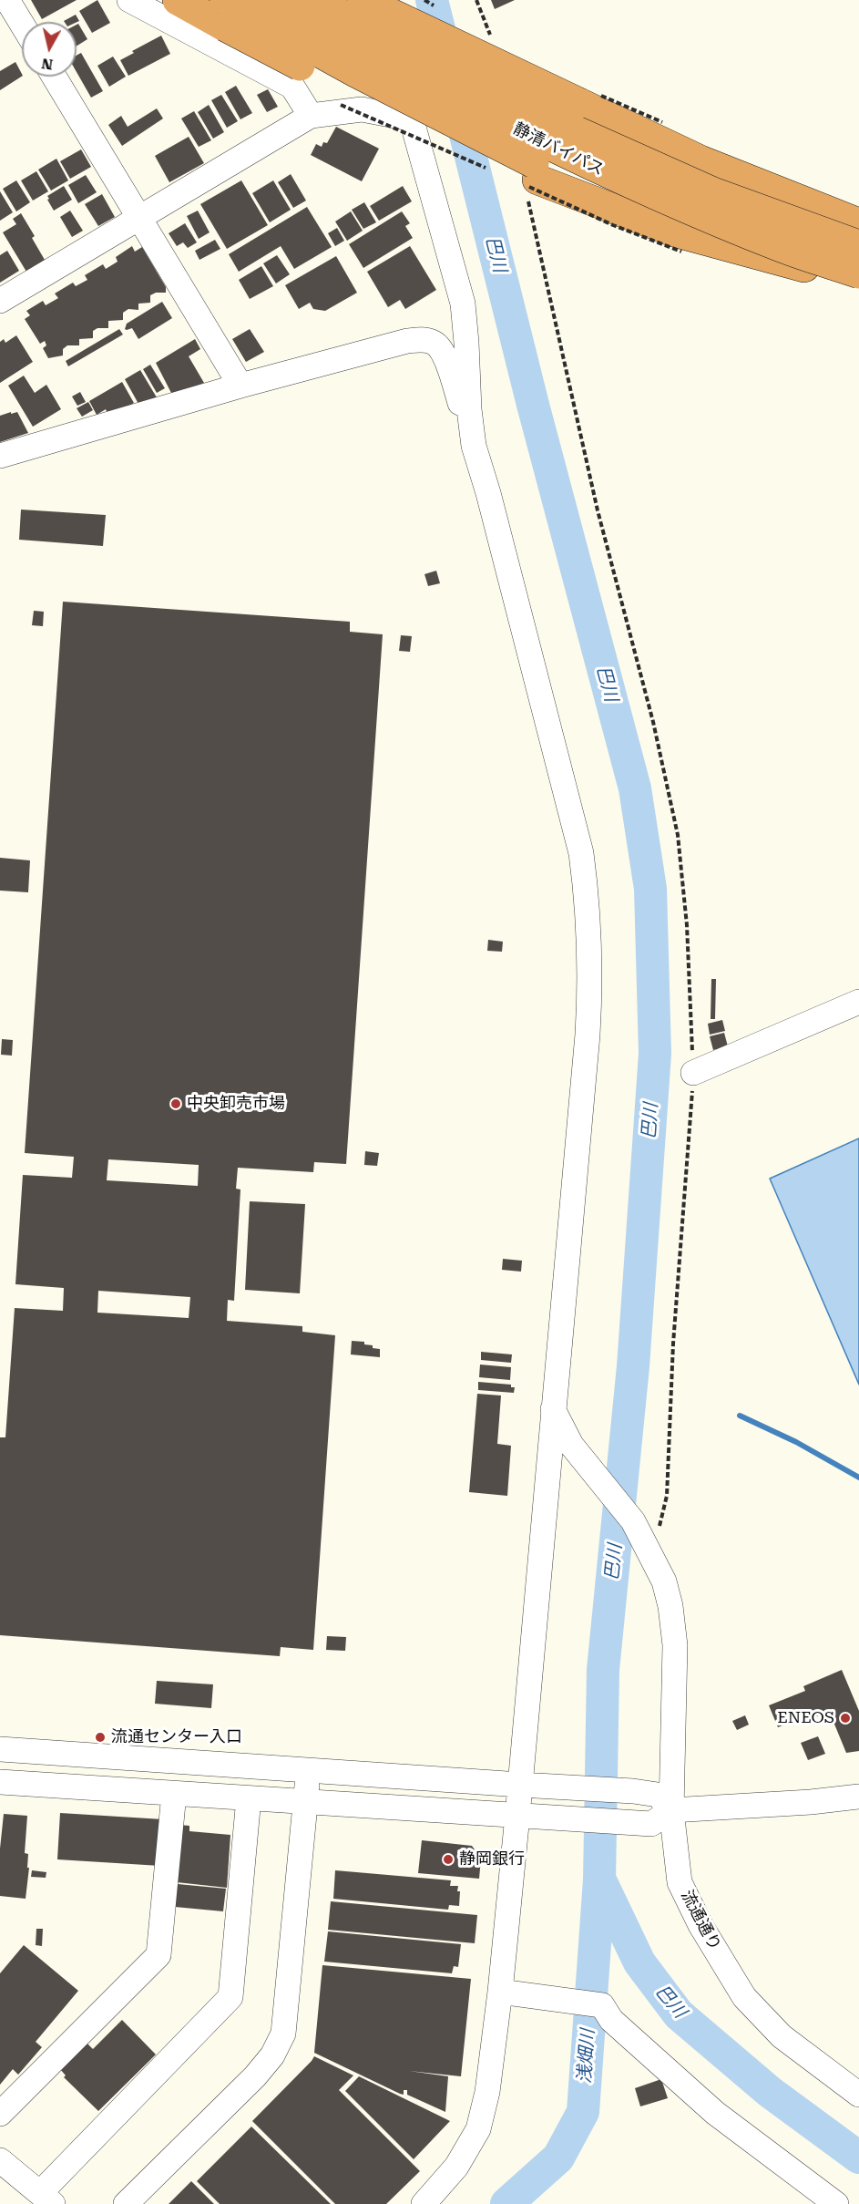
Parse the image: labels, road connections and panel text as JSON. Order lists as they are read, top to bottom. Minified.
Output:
{"streets":{"highway":["静清バイパス"],"street":["流通通り"]},"water":["巴川","浅畑川"],"places":["中央卸売市場","ENEOS","流通センター入口","静岡銀行"],"north":"bottom"}
